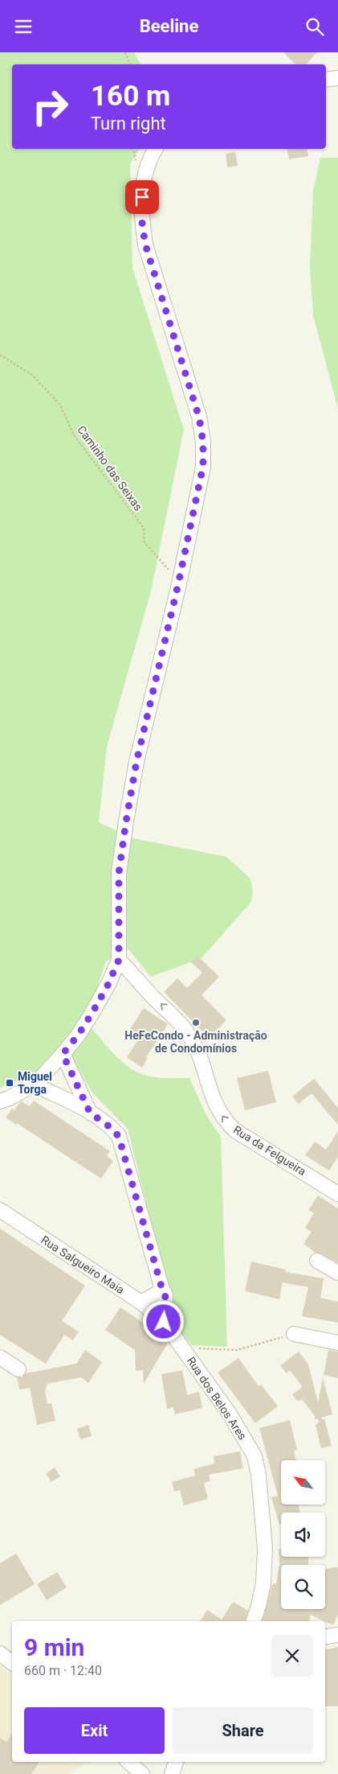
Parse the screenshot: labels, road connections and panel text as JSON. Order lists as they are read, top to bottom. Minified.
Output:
{"streets":{"street":["Rua da Felgueira","Rua Salgueiro Maia","Rua dos Belos Ares"],"path":["Caminho das Seixas"]},"crossings":[["Rua Salgueiro Maia","Rua dos Belos Ares"]],"places":{"other":["HeFeCondo - Administração de Condomínios"],"transit":["Miguel Torga"]},"north":"top left","page":{"header":"Beeline","turn":["160 m","Turn right"],"heading":["9 min","660 m · 12:40"],"buttons":["Exit","Share"]}}
